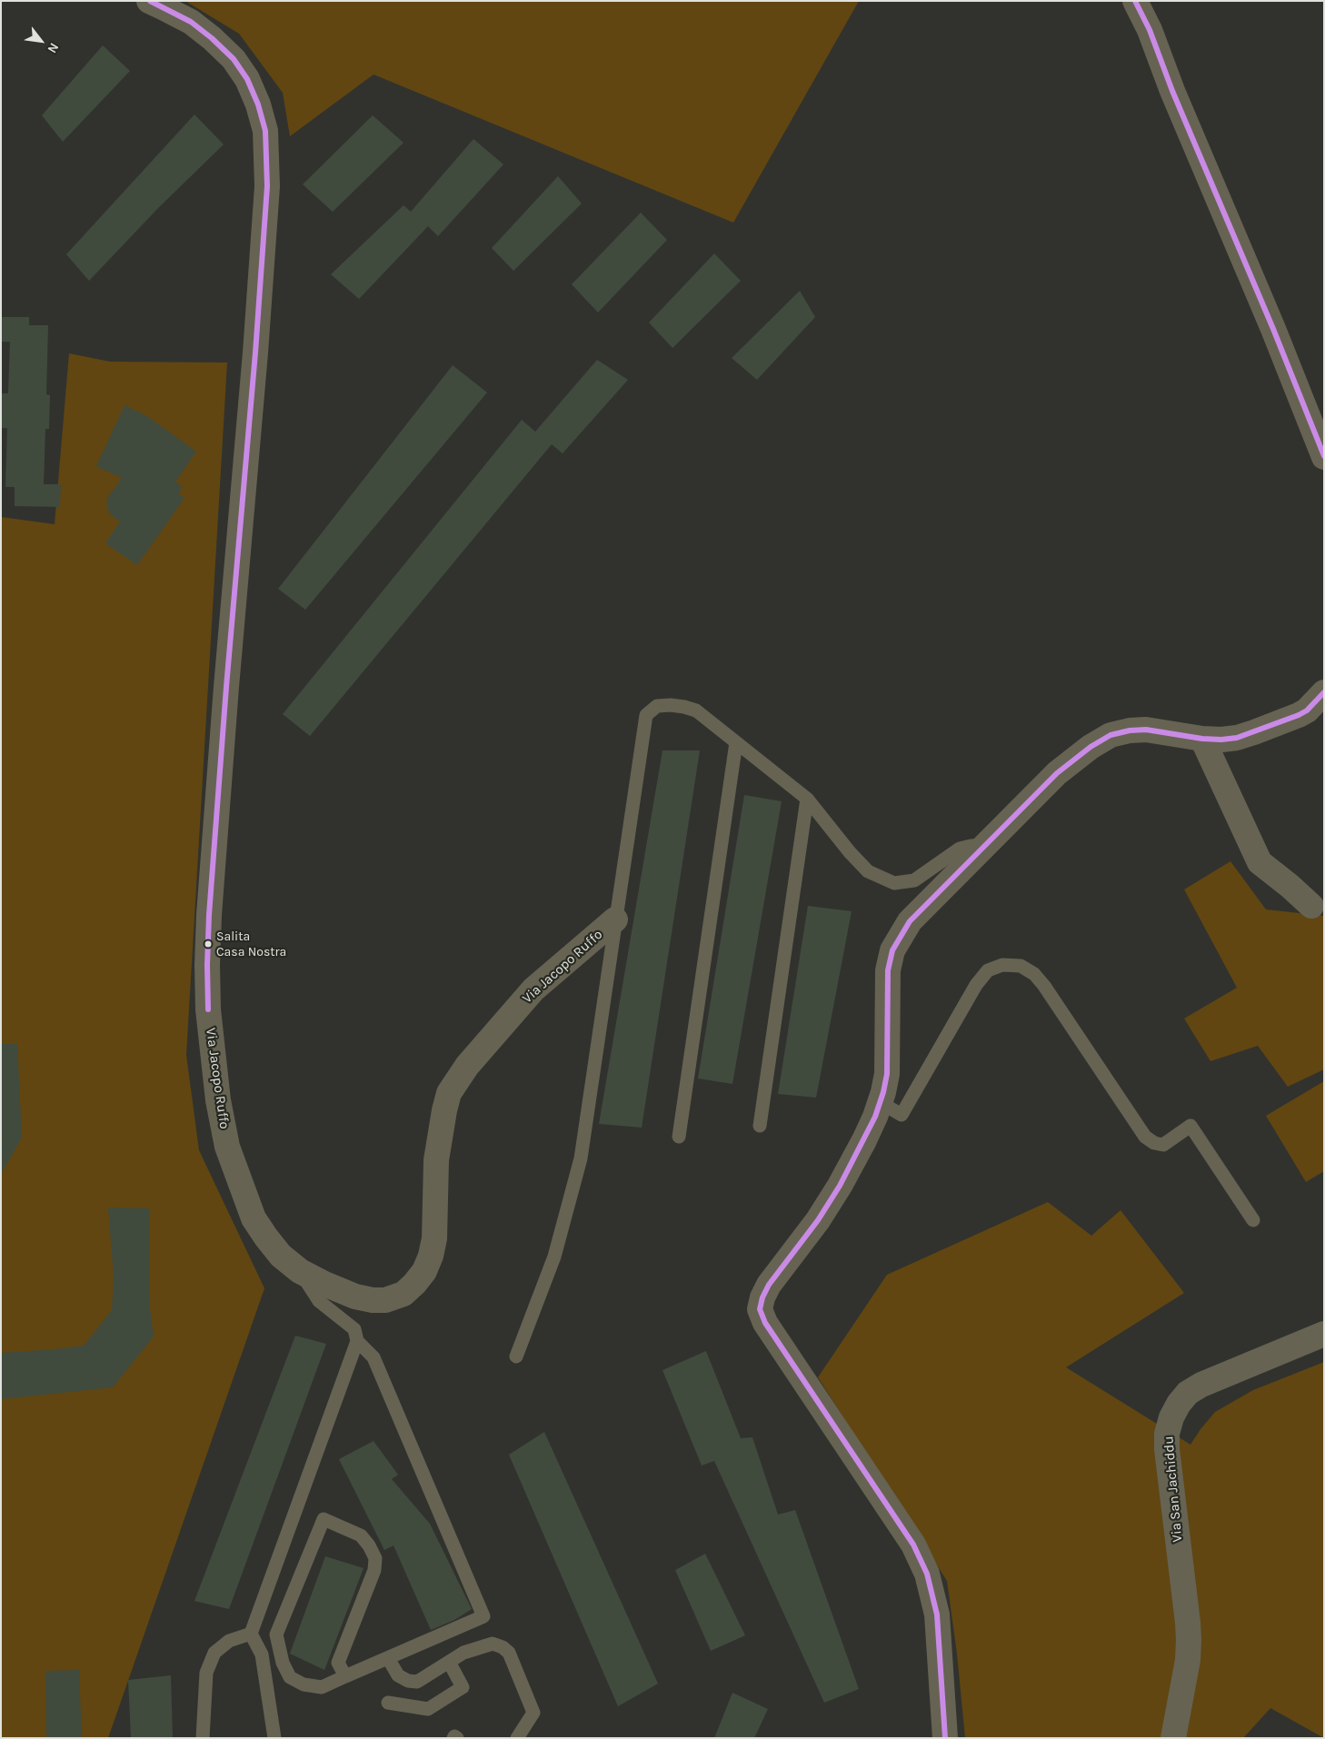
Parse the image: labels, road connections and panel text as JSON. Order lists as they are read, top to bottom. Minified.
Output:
{"streets":{"street":["Via Jacopo Ruffo","Via San Jachiddu"]},"places":["Salita Casa Nostra"],"north":"bottom right"}
